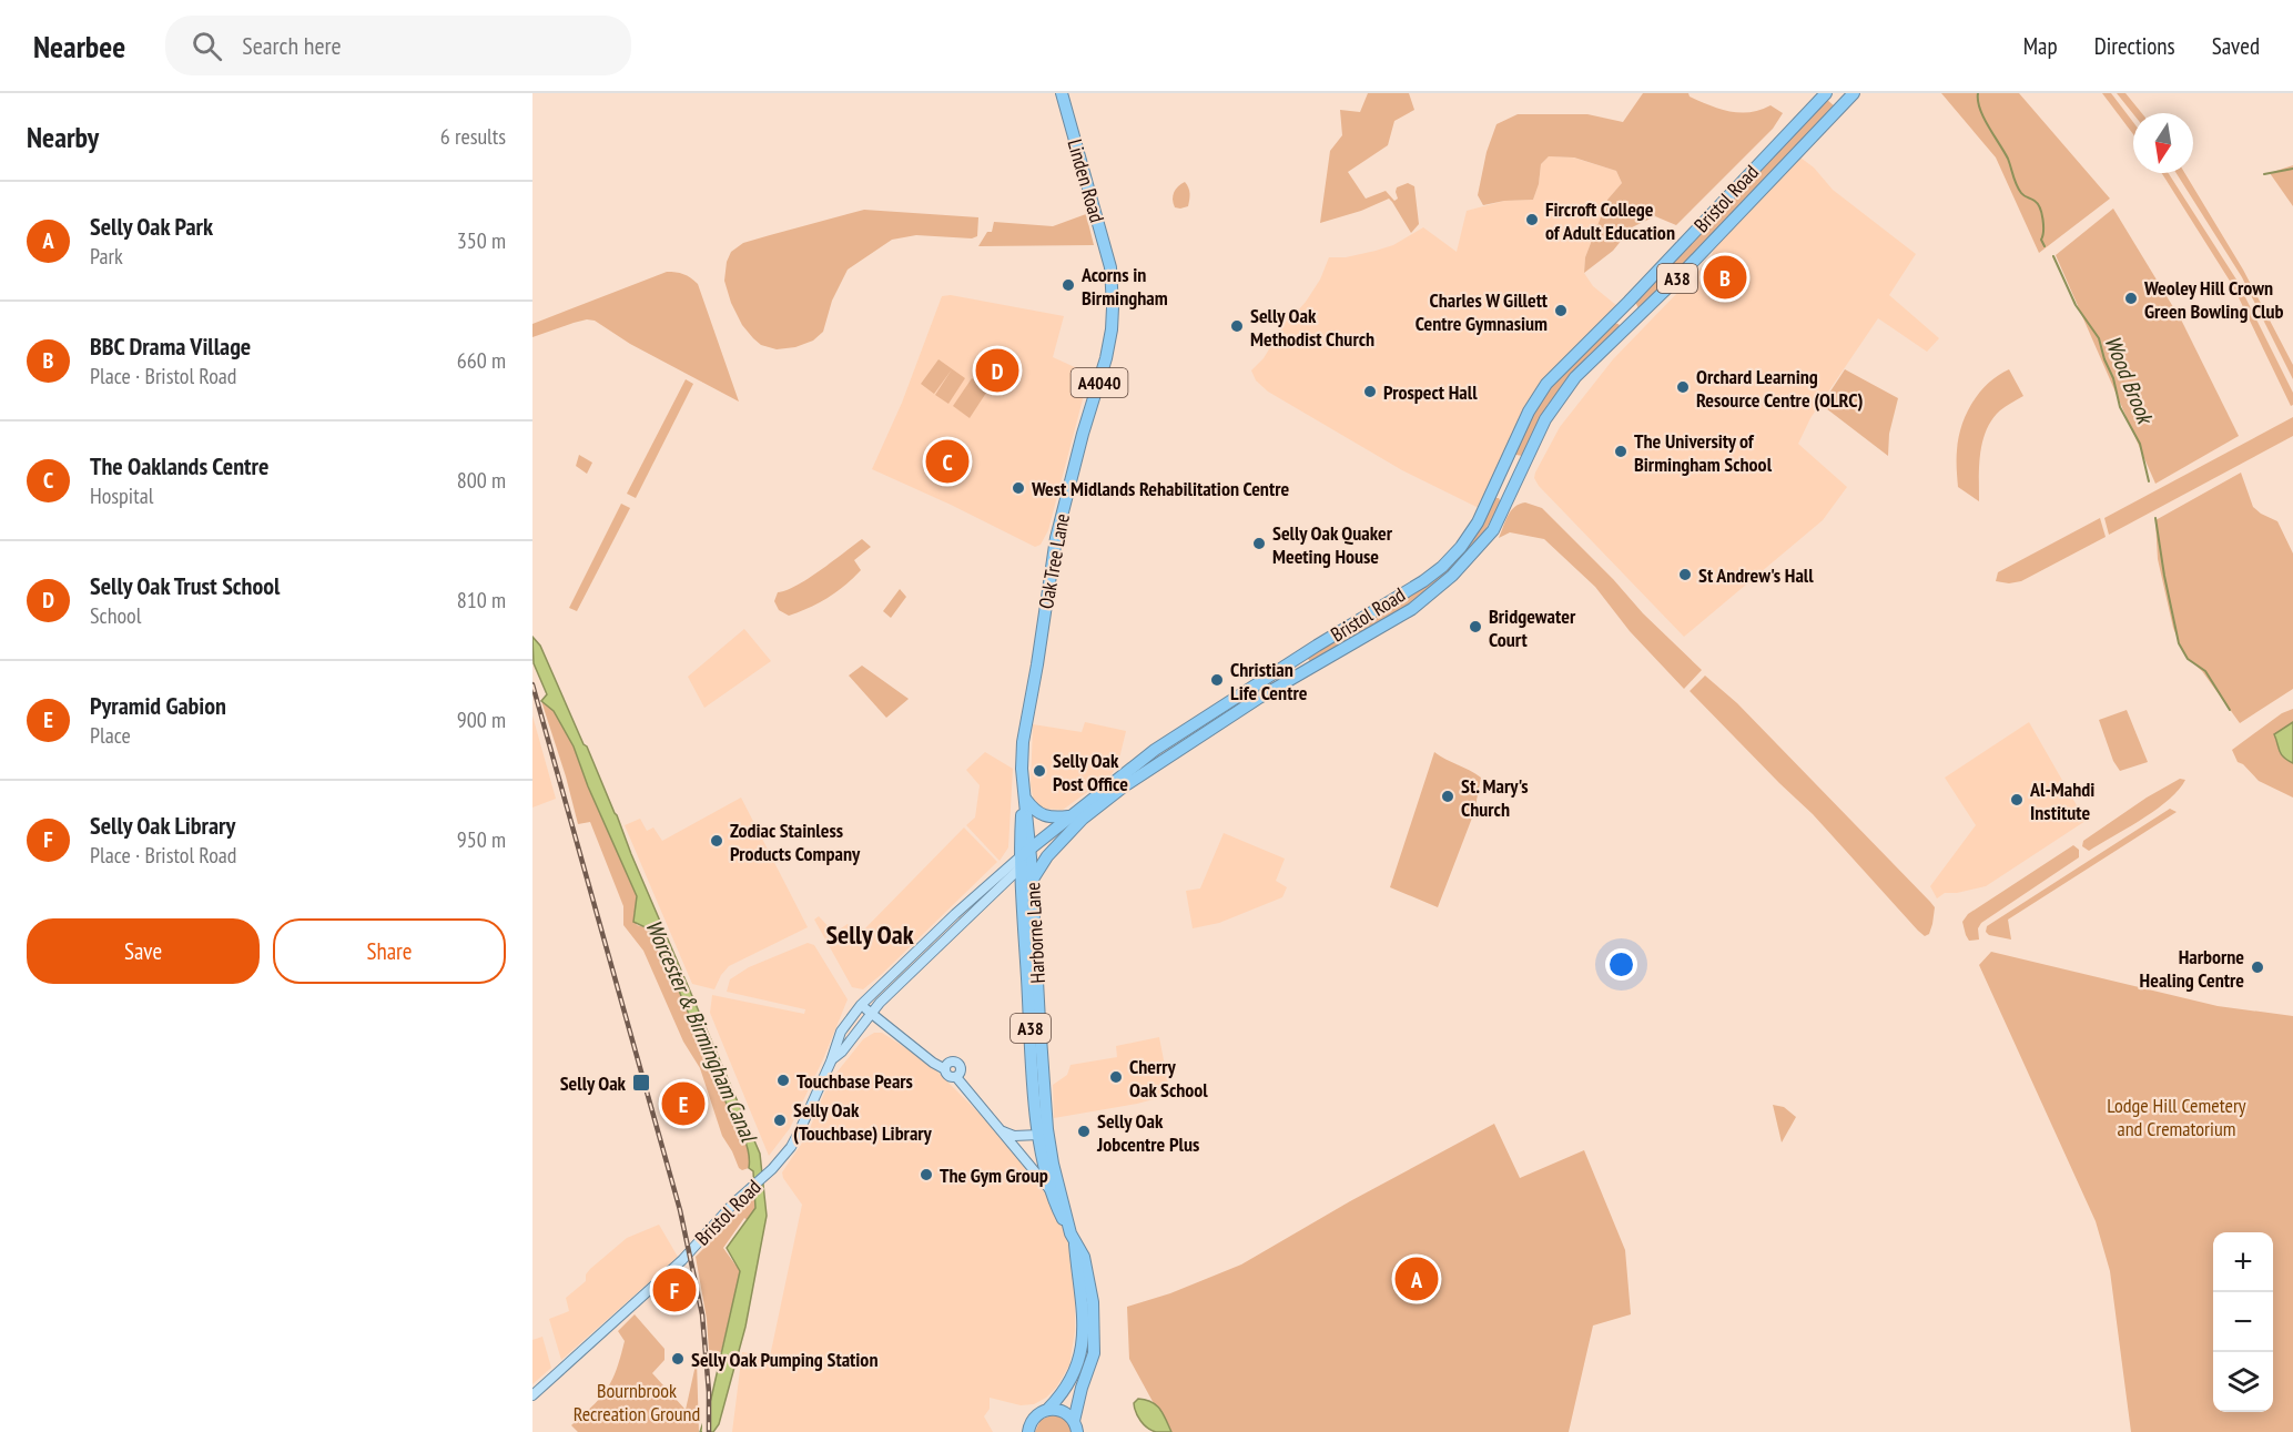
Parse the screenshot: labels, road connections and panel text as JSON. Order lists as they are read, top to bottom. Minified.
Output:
{"streets":{"highway":["Linden Road","Bristol Road","A38","A4040","Oak Tree Lane","Harborne Lane"]},"crossings":[["Linden Road","Oak Tree Lane"],["Bristol Road","A38"],["Bristol Road","Oak Tree Lane"],["Bristol Road","Harborne Lane"],["A38","Oak Tree Lane"],["A38","Harborne Lane"],["Oak Tree Lane","Harborne Lane"]],"districts":["Selly Oak"],"water":["Wood Brook","Worcester & Birmingham Canal"],"parks":["Lodge Hill Cemetery and Crematorium","Bournbrook Recreation Ground"],"places":{"other":["Fircroft College of Adult Education","Acorns in Birmingham","Weoley Hill Crown Green Bowling Club","Charles W Gillett Centre Gymnasium","Selly Oak Methodist Church","Orchard Learning Resource Centre (OLRC)","Prospect Hall","The University of Birmingham School","West Midlands Rehabilitation Centre","Selly Oak Quaker Meeting House","St Andrew's Hall","Bridgewater Court","Christian Life Centre","Selly Oak Post Office","St. Mary's Church","Al-Mahdi Institute","Zodiac Stainless Products Company","Harborne Healing Centre","Cherry Oak School","Touchbase Pears","Selly Oak (Touchbase) Library","Selly Oak Jobcentre Plus","The Gym Group","Selly Oak Pumping Station"],"transit":["Selly Oak"]},"north":"bottom","page":{"header":"Nearbee","search":"Search here","nav":["Map","Directions","Saved"],"heading":["Nearby","6 results"],"list":[{"mark":"A","name":"Selly Oak Park","note":"Park","value":"350 m"},{"mark":"B","name":"BBC Drama Village","note":"Place · Bristol Road","value":"660 m"},{"mark":"C","name":"The Oaklands Centre","note":"Hospital","value":"800 m"},{"mark":"D","name":"Selly Oak Trust School","note":"School","value":"810 m"},{"mark":"E","name":"Pyramid Gabion","note":"Place","value":"900 m"},{"mark":"F","name":"Selly Oak Library","note":"Place · Bristol Road","value":"950 m"}],"pins":["B","D","C","E","A","F"],"buttons":["Save","Share"],"map_buttons":["+","−"]}}
